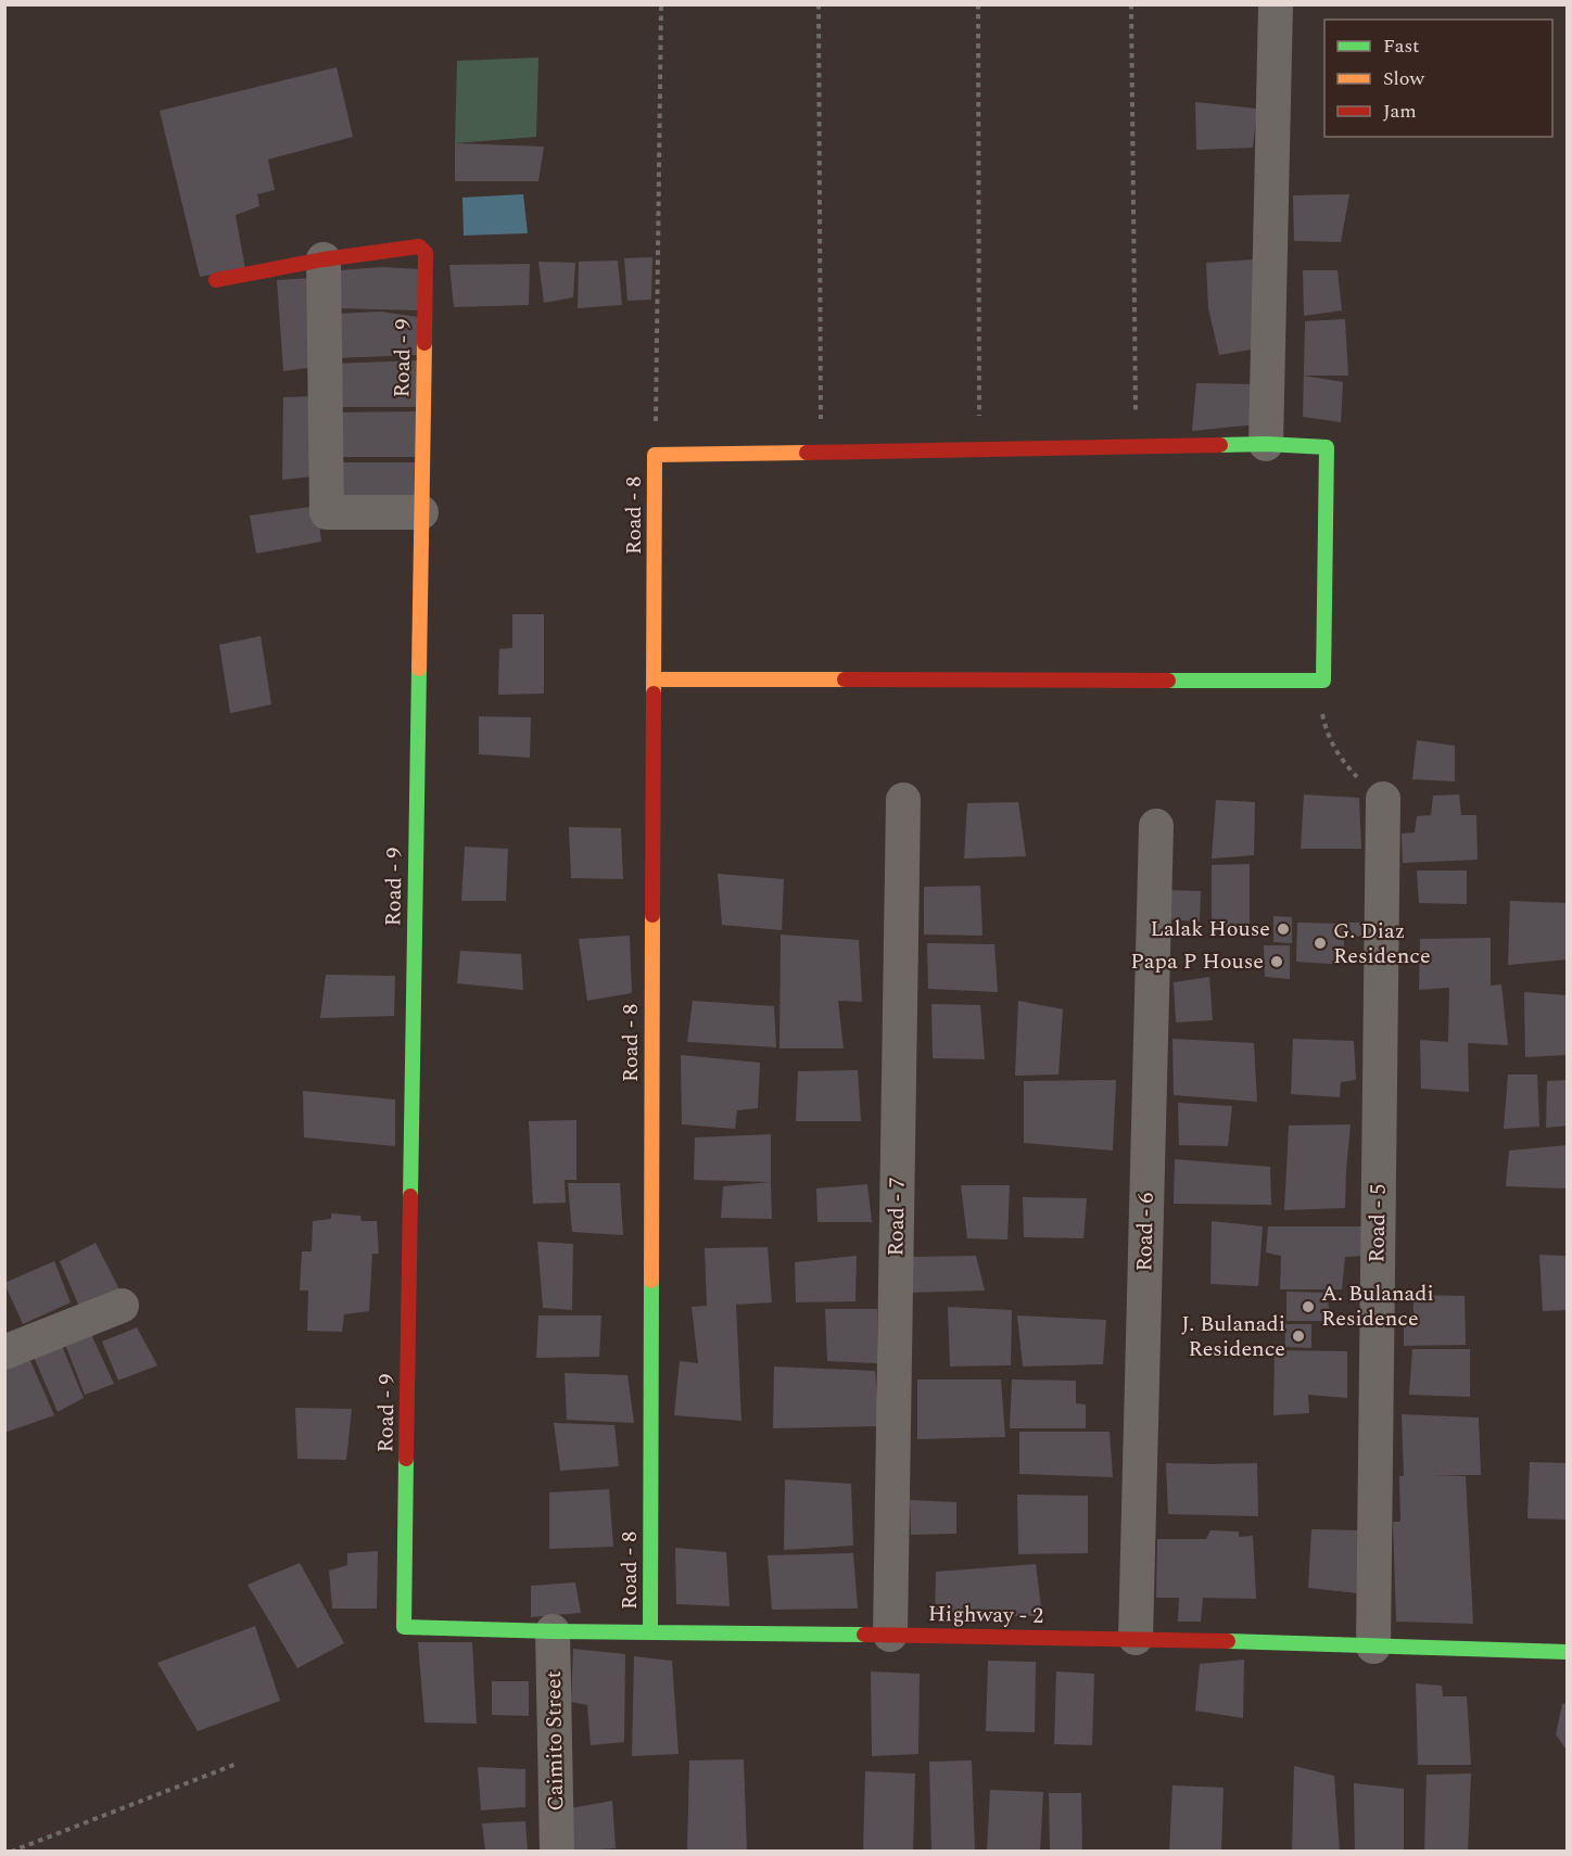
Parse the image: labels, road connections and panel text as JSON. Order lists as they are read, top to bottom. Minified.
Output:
{"streets":{"street":["Road - 9","Road - 8","Road - 7","Road - 5","Road - 6","Highway - 2","Caimito Street"]},"crossings":[["Road - 9","Highway - 2"],["Road - 8","Highway - 2"],["Road - 7","Highway - 2"],["Road - 5","Highway - 2"],["Road - 6","Highway - 2"],["Highway - 2","Caimito Street"]],"places":["Lalak House","G. Diaz Residence","Papa P House","A. Bulanadi Residence","J. Bulanadi Residence"],"legend":["Fast","Slow","Jam"]}
